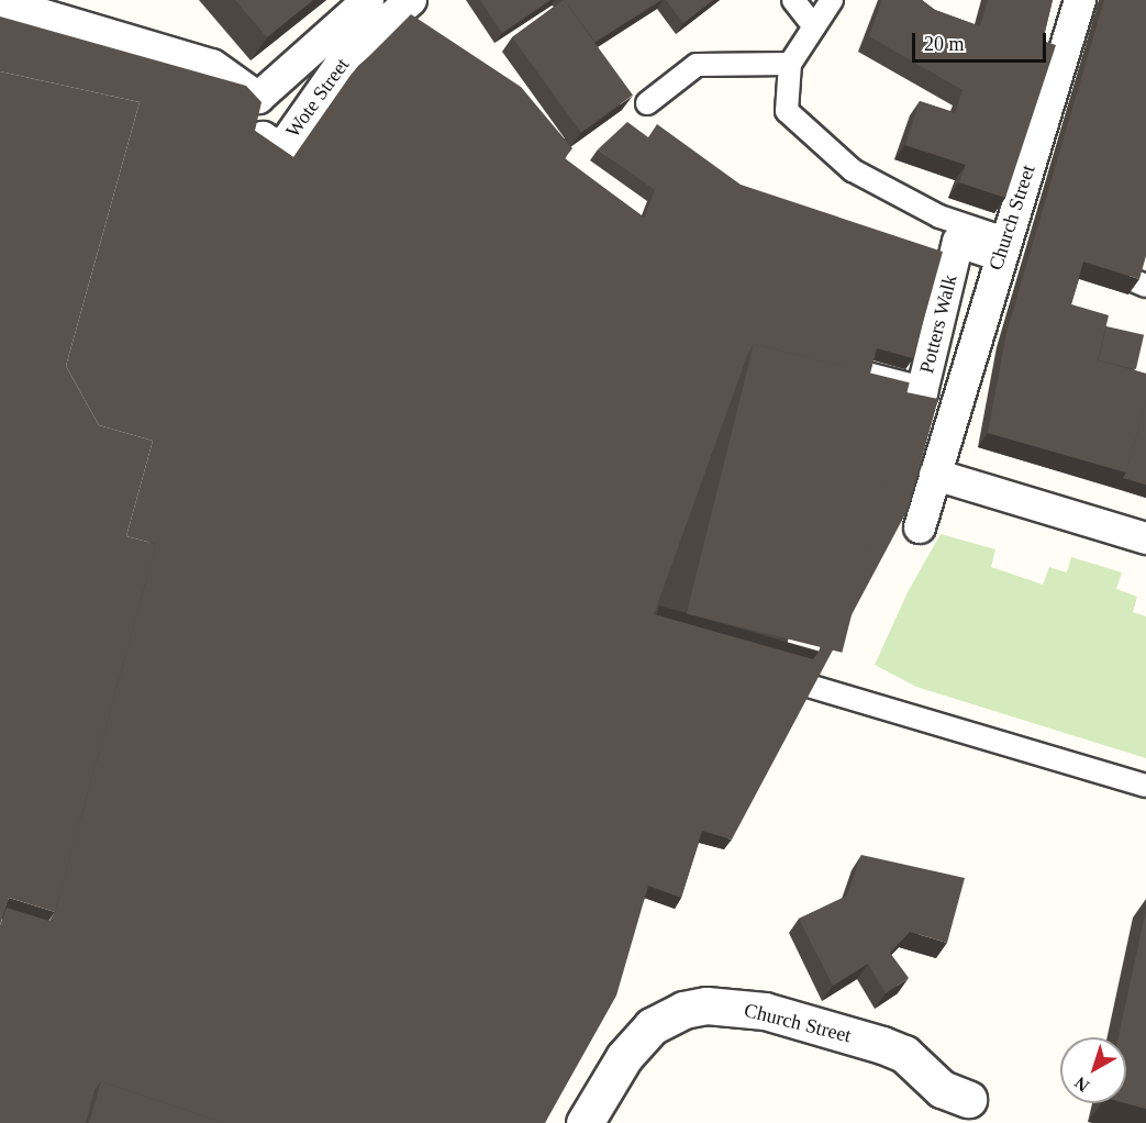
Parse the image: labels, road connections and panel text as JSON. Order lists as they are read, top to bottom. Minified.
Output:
{"streets":{"street":["Wote Street","Church Street","Potters Walk"]},"crossings":[["Church Street","Potters Walk"]],"scale_bar":"20 m","north":"bottom left"}
